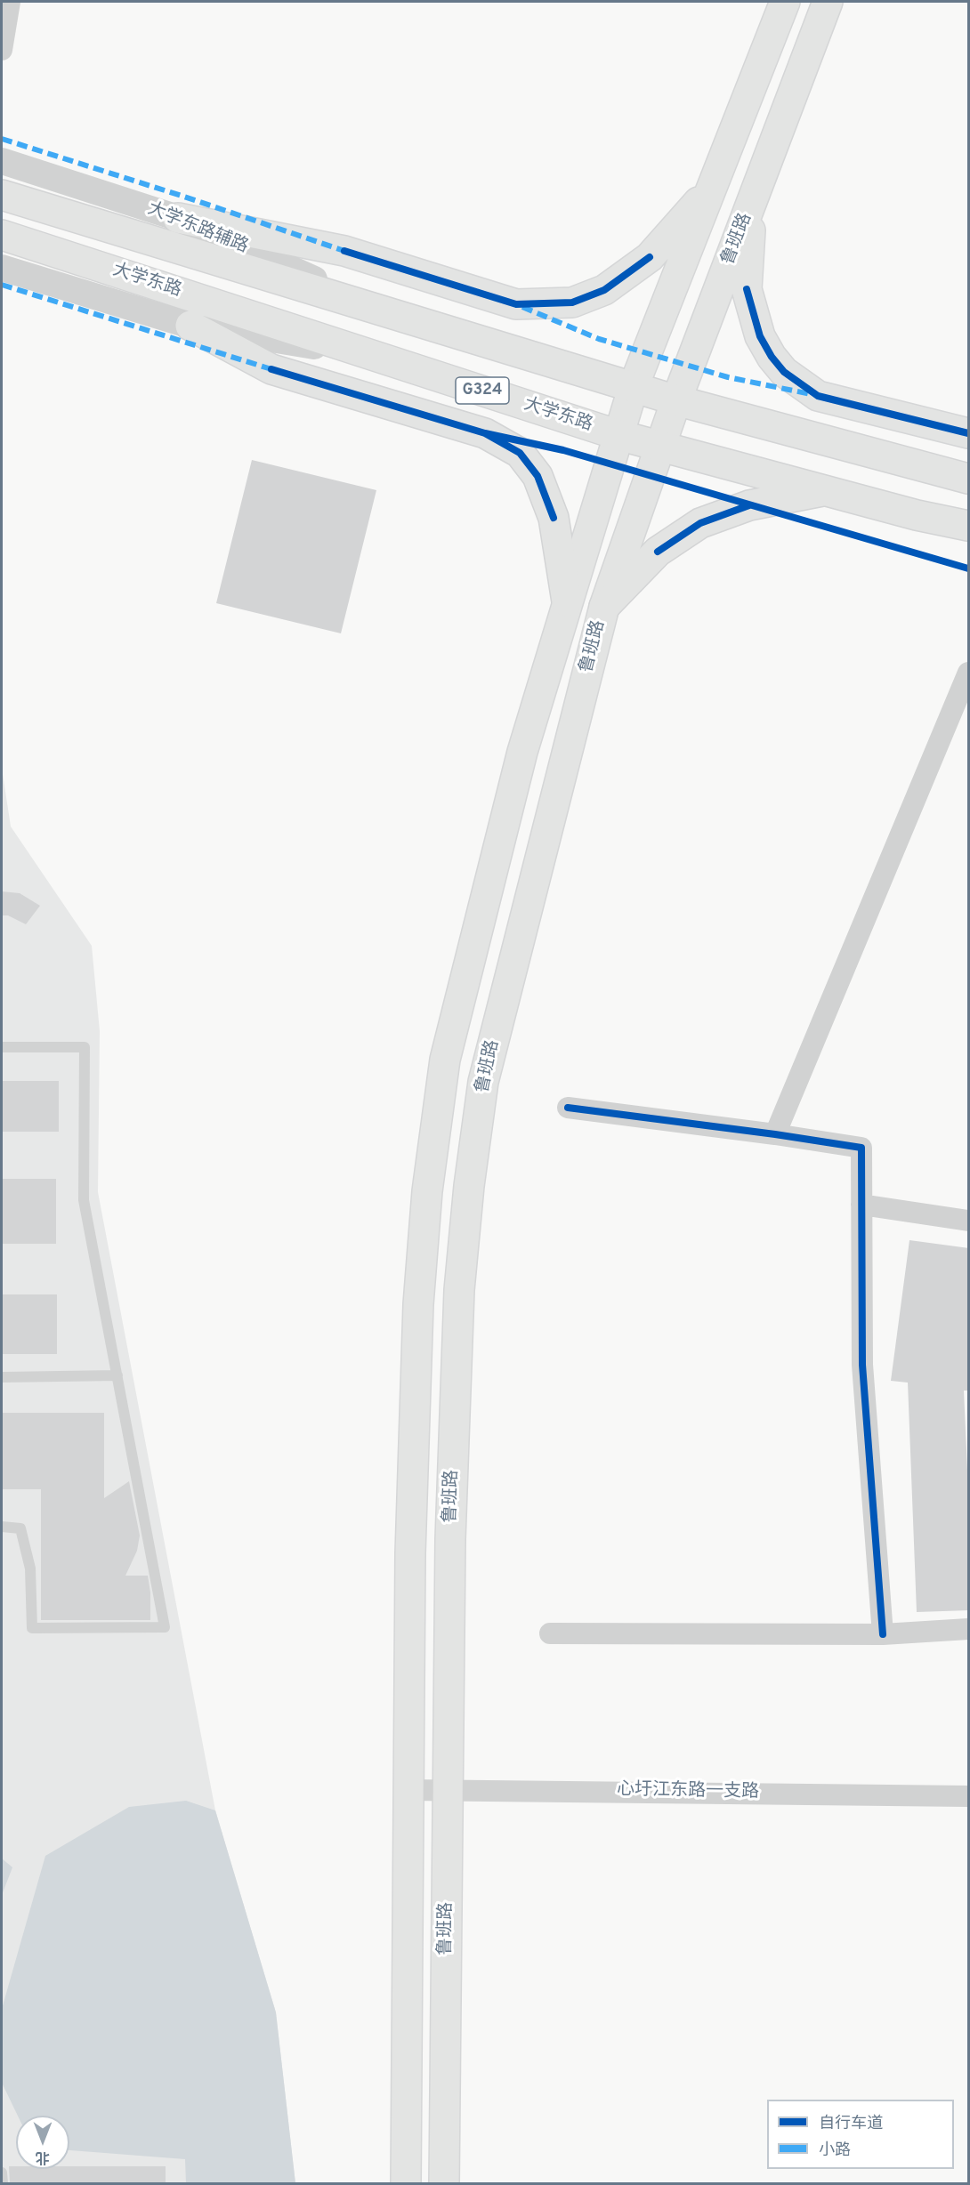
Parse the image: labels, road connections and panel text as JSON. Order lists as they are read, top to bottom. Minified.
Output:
{"streets":{"main road":["鲁班路","大学东路","G324"],"street":["大学东路辅路","心圩江东路一支路"]},"crossings":[["鲁班路","大学东路"],["鲁班路","心圩江东路一支路"]],"legend":["自行车道","小路"],"north":"bottom"}
